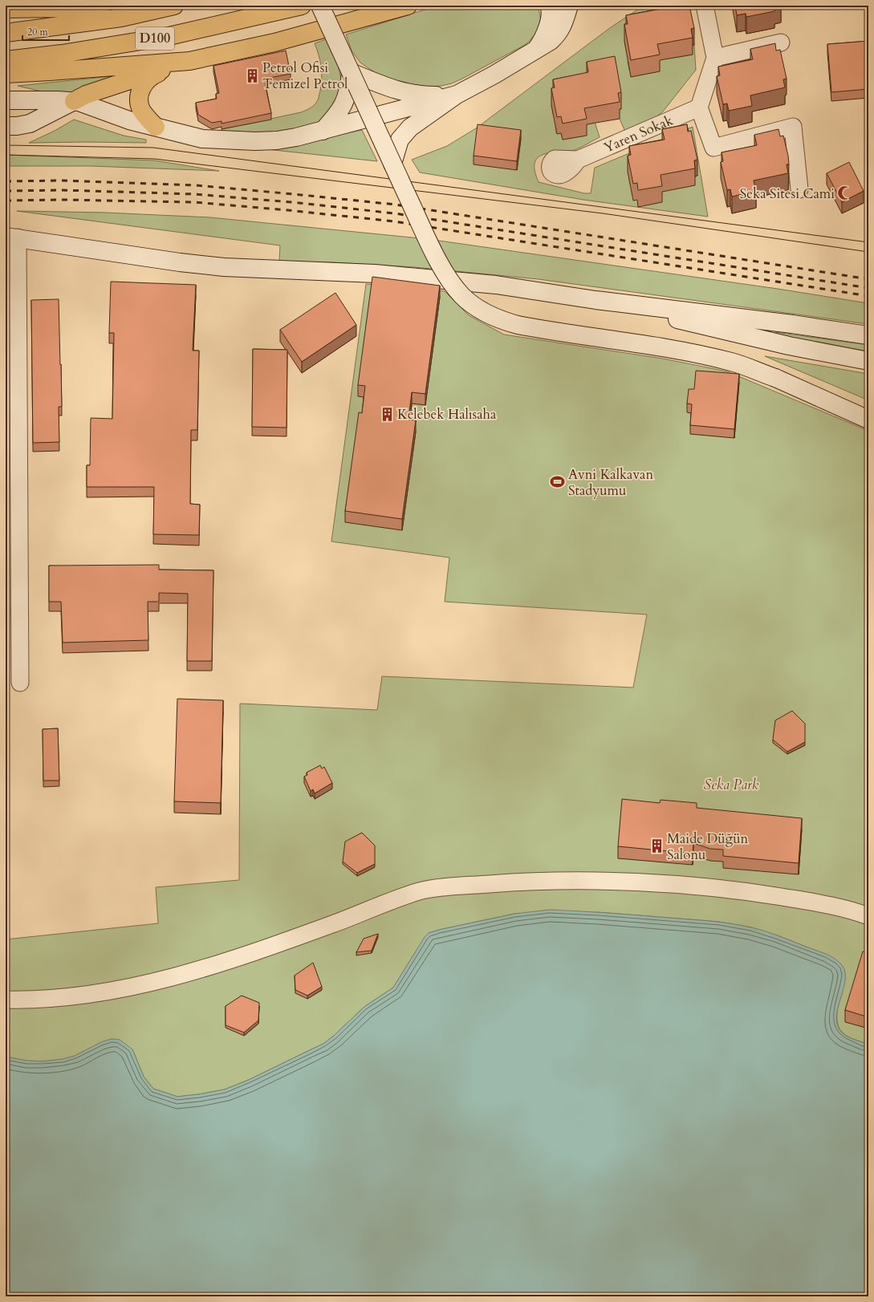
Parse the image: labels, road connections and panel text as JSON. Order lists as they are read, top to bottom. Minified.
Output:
{"streets":{"highway":["D100"],"street":["Yaren Sokak"]},"parks":["Seka Park"],"places":{"building":["Petrol Ofisi Temizel Petrol","Kelebek Halısaha","Maide Düğün Salonu"],"mosque":["Seka Sitesi Cami"],"sports":["Avni Kalkavan Stadyumu"]},"scale_bar":"20 m"}
